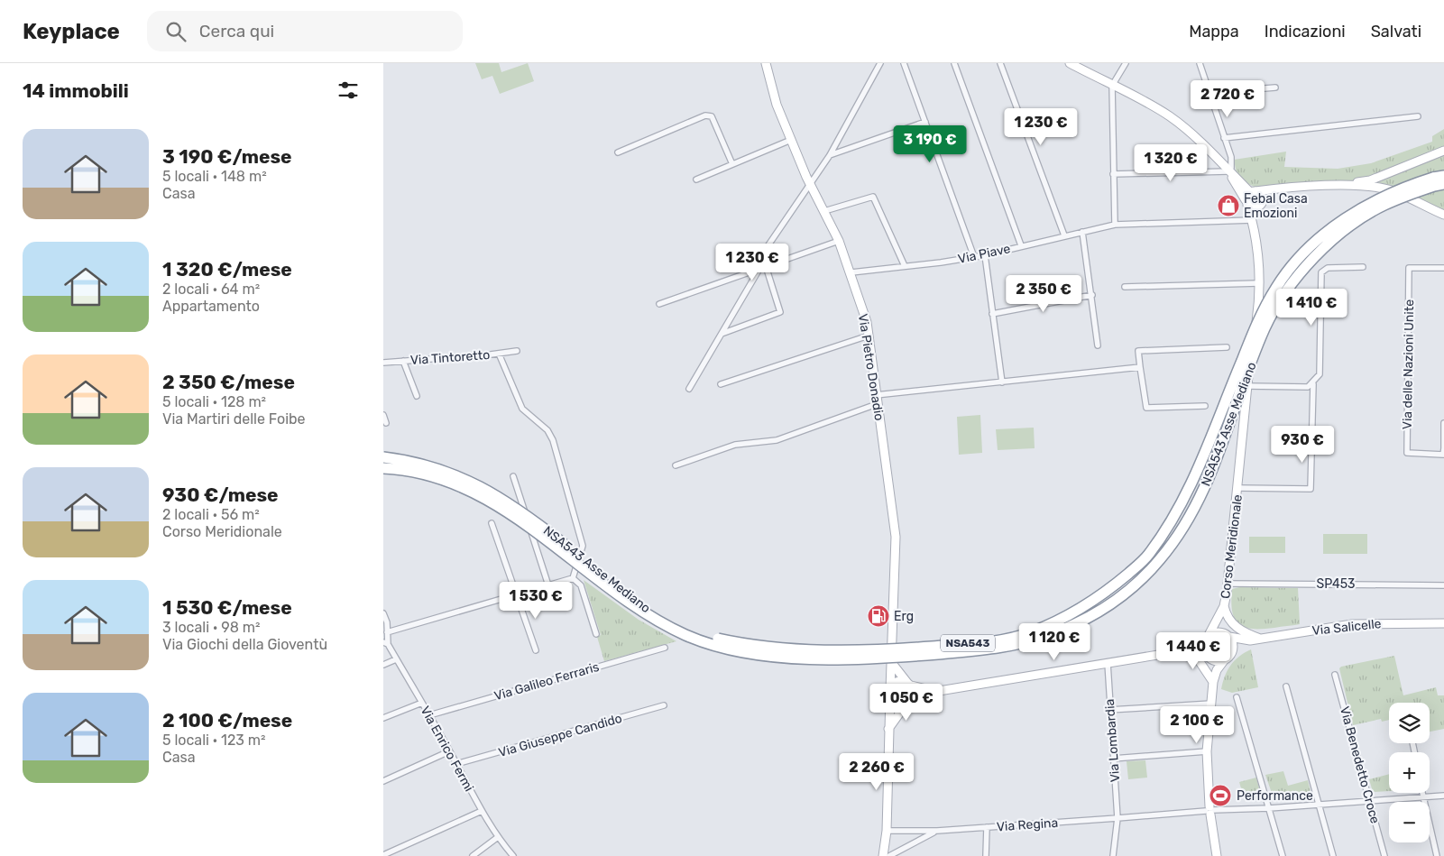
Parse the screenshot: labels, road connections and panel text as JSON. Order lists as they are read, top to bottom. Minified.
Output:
{"streets":{"highway":["NSA543 Asse Mediano","NSA543"],"street":["Via Piave","Via Tintoretto","Via delle Nazioni Unite","Via Pietro Donadio","Corso Meridionale","SP453","Via Salicelle","Via Galileo Ferraris","Via Giuseppe Candido","Via Lombardia","Via Enrico Fermi","Via Benedetto Croce","Via Regina"]},"crossings":[["Via Piave","Via Pietro Donadio"],["Via Piave","Corso Meridionale"],["Via Pietro Donadio","Via Regina"],["Corso Meridionale","SP453"],["Via Galileo Ferraris","Via Enrico Fermi"],["Via Giuseppe Candido","Via Enrico Fermi"],["Via Lombardia","Via Regina"]],"places":{"shop":["Febal Casa Emozioni"],"fuel station":["Erg"],"sports":["Performance"]},"page":{"header":"Keyplace","search":"Cerca qui","nav":["Mappa","Indicazioni","Salvati"],"heading":"14 immobili","price":["2 720 €","1 230 €","3 190 €","1 320 €","1 230 €","2 350 €","1 410 €","930 €","1 530 €","1 120 €","1 440 €","1 050 €","2 100 €","2 260 €"],"list":[{"name":"3 190 €/mese","note":"5 locali · 148 m² · Casa"},{"name":"1 320 €/mese","note":"2 locali · 64 m² · Appartamento"},{"name":"2 350 €/mese","note":"5 locali · 128 m² · Via Martiri delle Foibe"},{"name":"930 €/mese","note":"2 locali · 56 m² · Corso Meridionale"},{"name":"1 530 €/mese","note":"3 locali · 98 m² · Via Giochi della Gioventù"},{"name":"2 100 €/mese","note":"5 locali · 123 m² · Casa"}],"map_buttons":["+","−"]}}
